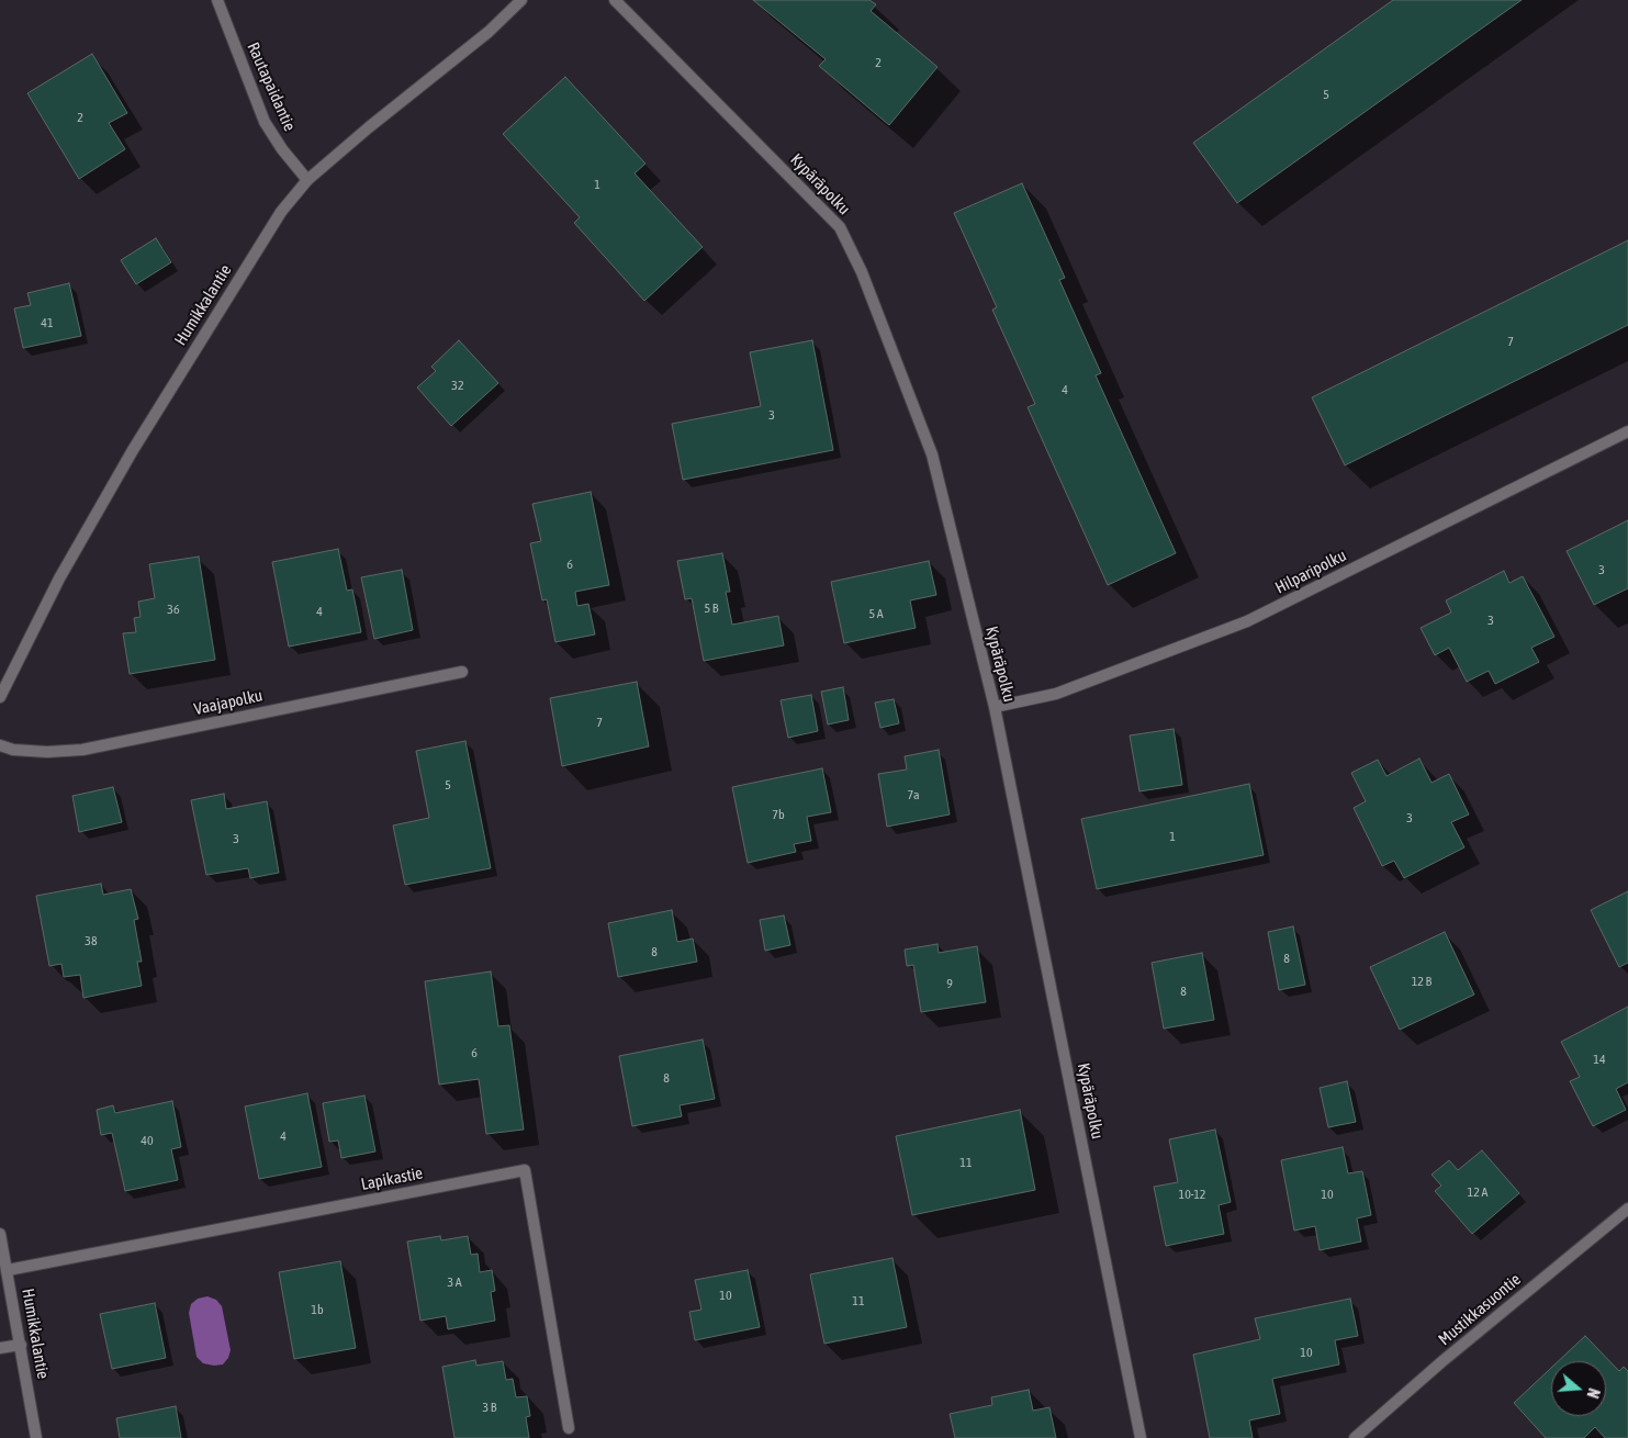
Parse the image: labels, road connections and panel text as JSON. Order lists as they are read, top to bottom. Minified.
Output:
{"streets":{"street":["Rautapaidantie","Kypäräpolku","Humikkalantie","Hilparipolku","Vaajapolku","Lapikastie","Mustikkasuontie"]},"crossings":[["Rautapaidantie","Humikkalantie"],["Kypäräpolku","Hilparipolku"],["Humikkalantie","Lapikastie"]],"house_numbers":["2","5","2","1","41","7","32","4","3","6","3","5 B","36","4","5 A","3","7","5","7a","7b","3","1","3","38","8","8","12 B","9","8","6","14","8","4","40","11","12 A","10-12","10","3 A","10","11","1b","10","3 B"],"north":"right"}
